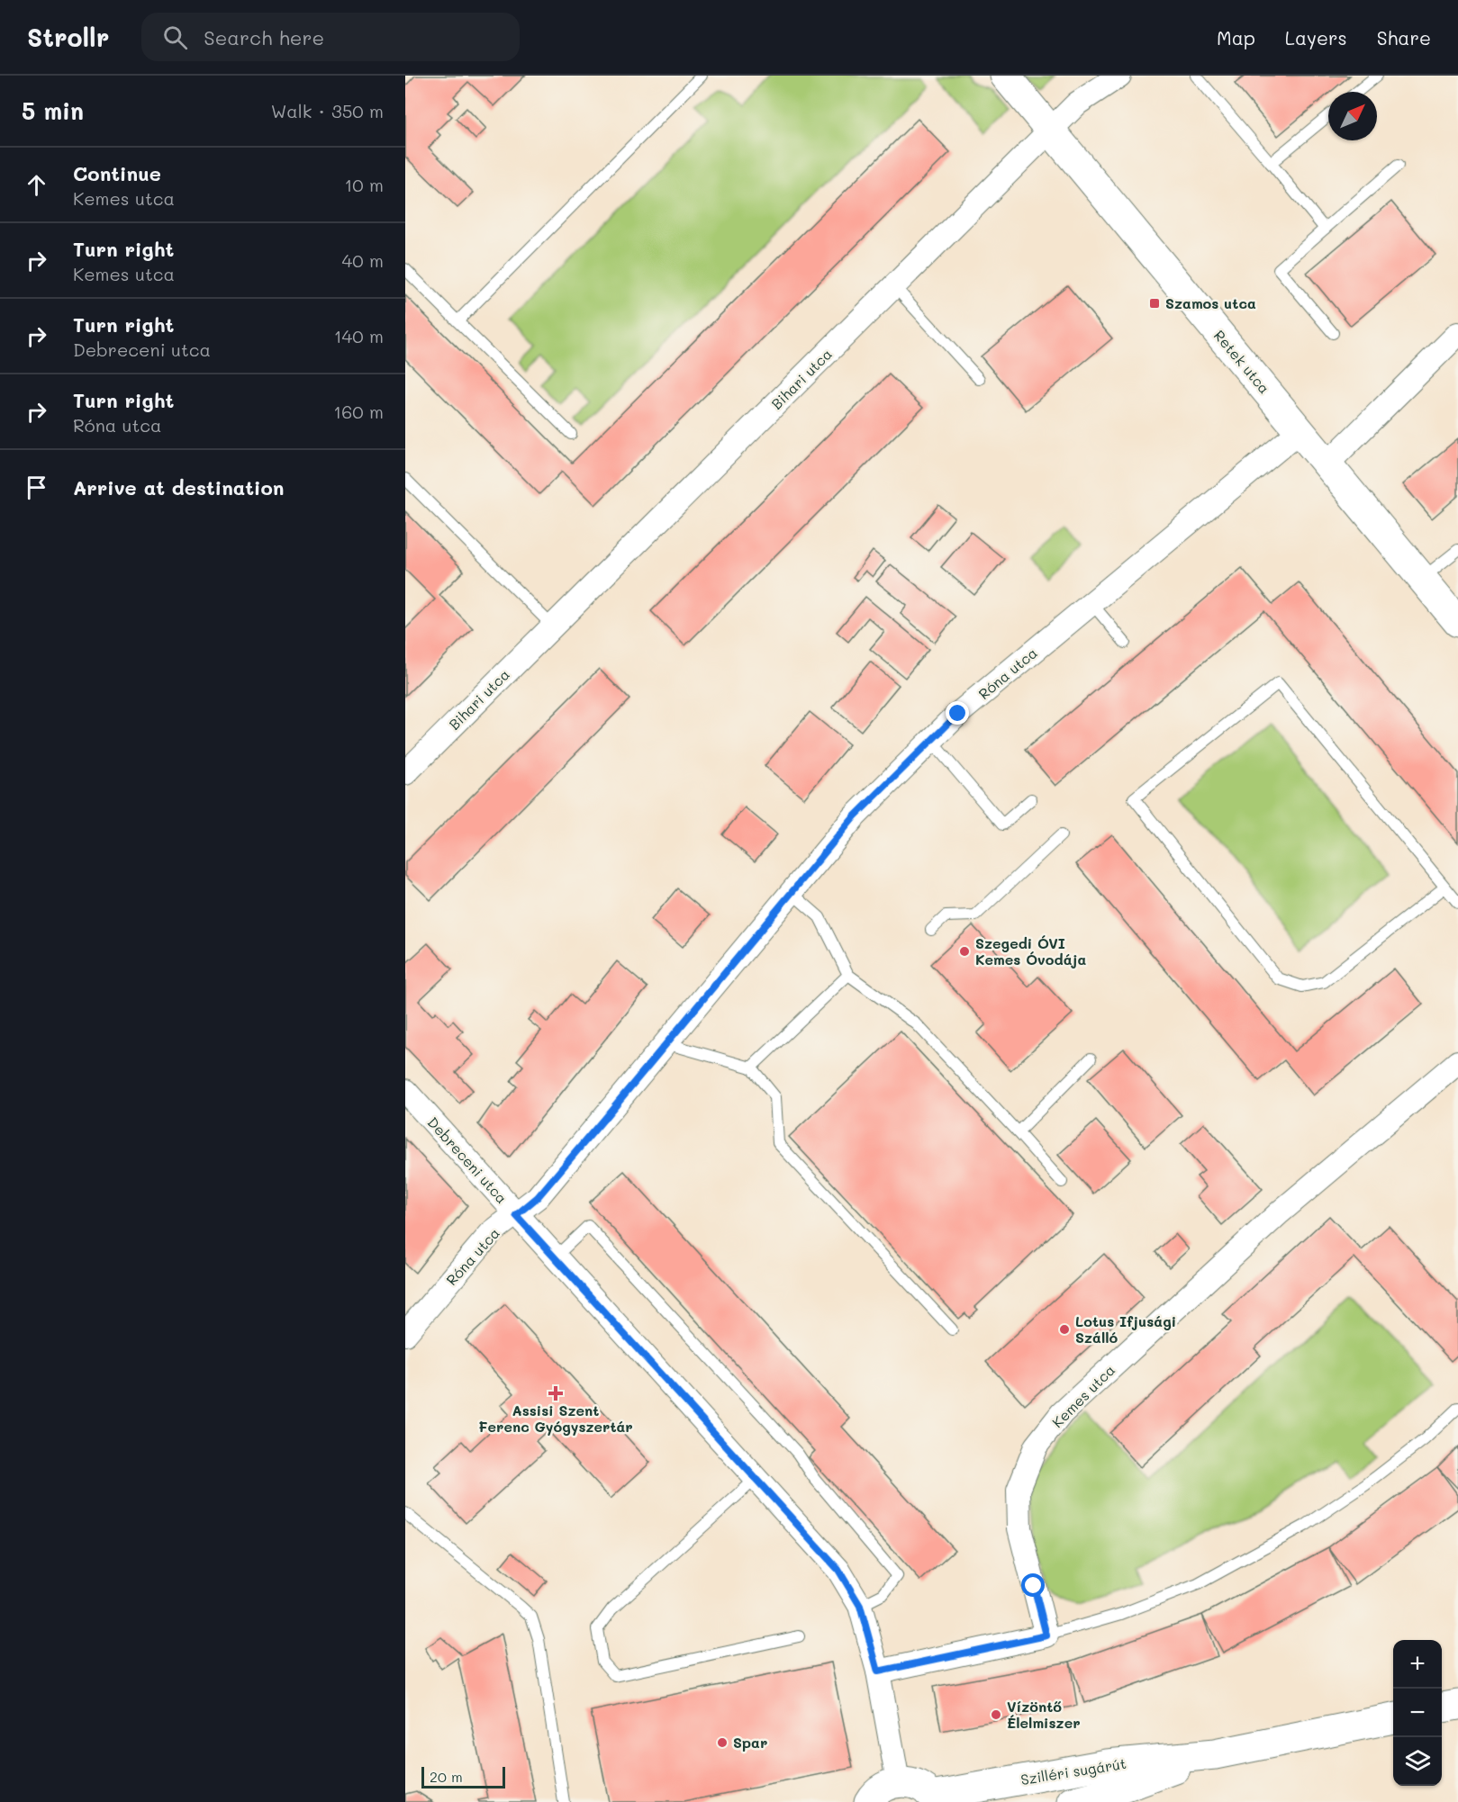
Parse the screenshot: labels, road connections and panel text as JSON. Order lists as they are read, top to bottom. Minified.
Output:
{"streets":{"street":["Retek utca","Bihari utca","Róna utca","Debreceni utca","Kemes utca","Szilléri sugárút"]},"crossings":[["Retek utca","Bihari utca"],["Retek utca","Róna utca"],["Róna utca","Debreceni utca"],["Debreceni utca","Szilléri sugárút"]],"places":{"transit":["Szamos utca"],"other":["Szegedi ÓVI Kemes Óvodája","Lotus Ifjusági Szálló","Vízöntő Élelmiszer","Spar"],"health":["Assisi Szent Ferenc Gyógyszertár"]},"scale_bar":"20 m","north":"top right","page":{"header":"Strollr","search":"Search here","nav":["Map","Layers","Share"],"heading":["5 min","Walk · 350 m"],"list":[["Continue","Kemes utca","10 m"],["Turn right","Kemes utca","40 m"],["Turn right","Debreceni utca","140 m"],["Turn right","Róna utca","160 m"],"Arrive at destination"],"map_buttons":["+","−"],"scale":"20 m"}}
